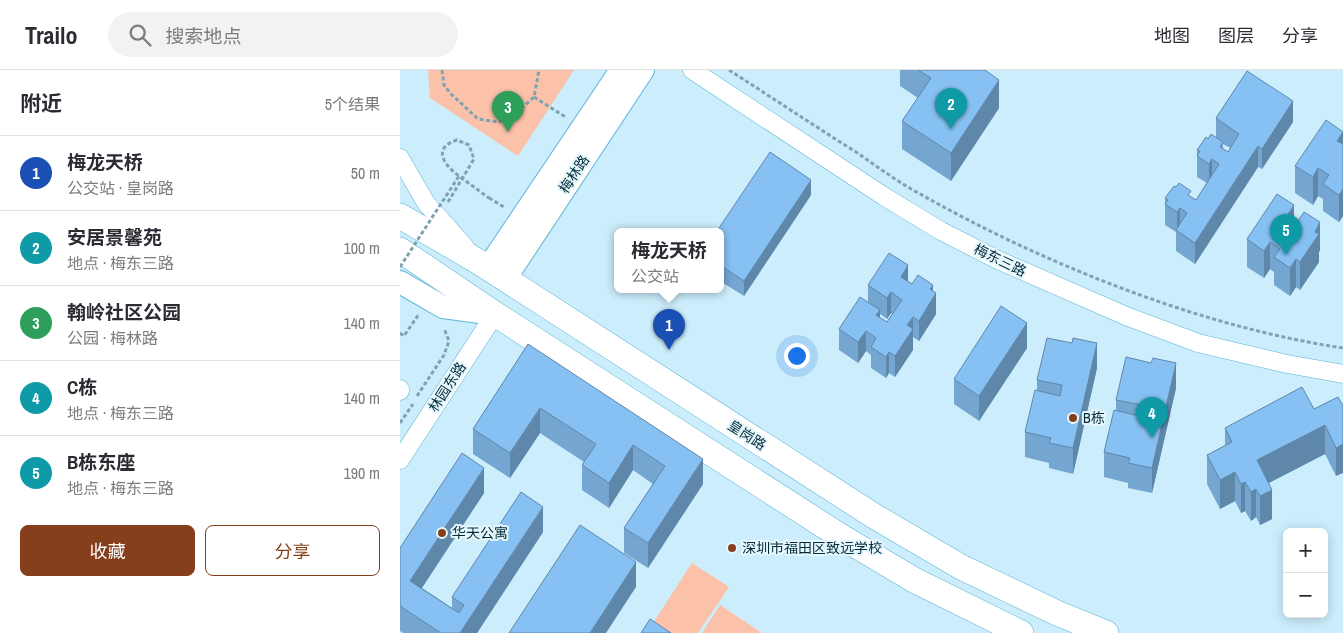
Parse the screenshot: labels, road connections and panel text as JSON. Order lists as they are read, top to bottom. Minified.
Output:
{"streets":{"highway":["皇岗路"],"main road":["梅林路"],"street":["梅东三路","林园东路"]},"crossings":[["梅林路","皇岗路"]],"places":["B栋","华天公寓","深圳市福田区致远学校"],"page":{"header":"Trailo","search":"搜索地点","nav":["地图","图层","分享"],"heading":["附近","5个结果"],"pins":["2","3","5","1","4"],"list":[{"mark":"1","name":"梅龙天桥","note":"公交站 · 皇岗路","value":"50 m"},{"mark":"2","name":"安居景馨苑","note":"地点 · 梅东三路","value":"100 m"},{"mark":"3","name":"翰岭社区公园","note":"公园 · 梅林路","value":"140 m"},{"mark":"4","name":"C栋","note":"地点 · 梅东三路","value":"140 m"},{"mark":"5","name":"B栋东座","note":"地点 · 梅东三路","value":"190 m"}],"popup":["梅龙天桥","公交站"],"buttons":["收藏","分享"],"map_buttons":["+","−"]}}
